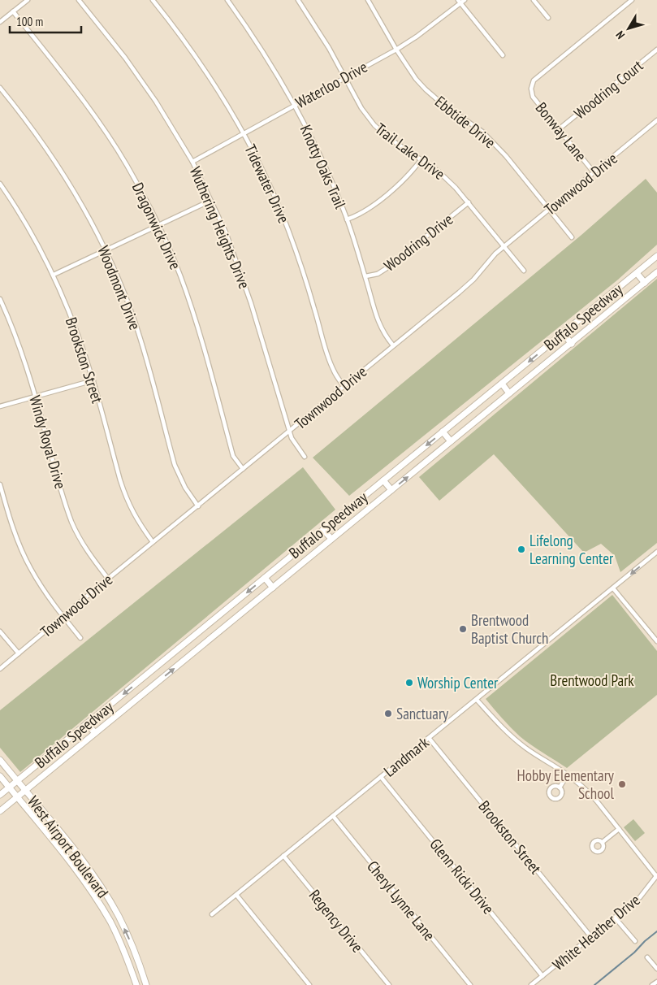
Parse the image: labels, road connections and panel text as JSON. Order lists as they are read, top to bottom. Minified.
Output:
{"streets":{"main road":["Buffalo Speedway","West Airport Boulevard"],"street":["Waterloo Drive","Woodring Court","Ebbtide Drive","Bonway Lane","Trail Lake Drive","Knotty Oaks Trail","Tidewater Drive","Townwood Drive","Dragonwick Drive","Wuthering Heights Drive","Woodring Drive","Woodmont Drive","Brookston Street","Windy Royal Drive","Landmark","Glenn Ricki Drive","Cheryl Lynne Lane","Regency Drive","White Heather Drive"]},"crossings":[["Waterloo Drive","Ebbtide Drive"],["Waterloo Drive","Trail Lake Drive"],["Waterloo Drive","Knotty Oaks Trail"],["Waterloo Drive","Tidewater Drive"],["Waterloo Drive","Wuthering Heights Drive"],["Woodring Court","Bonway Lane"],["Ebbtide Drive","Townwood Drive"],["Bonway Lane","Townwood Drive"],["Trail Lake Drive","Townwood Drive"],["Trail Lake Drive","Woodring Drive"],["Knotty Oaks Trail","Townwood Drive"],["Knotty Oaks Trail","Woodring Drive"],["Tidewater Drive","Townwood Drive"],["Townwood Drive","Dragonwick Drive"],["Townwood Drive","Wuthering Heights Drive"],["Townwood Drive","Woodmont Drive"],["Townwood Drive","Brookston Street"],["Townwood Drive","Windy Royal Drive"],["Buffalo Speedway","West Airport Boulevard"],["Brookston Street","Landmark"],["Brookston Street","White Heather Drive"],["Landmark","Glenn Ricki Drive"],["Landmark","Cheryl Lynne Lane"],["Landmark","Regency Drive"],["Glenn Ricki Drive","White Heather Drive"]],"parks":["Brentwood Park"],"places":["Lifelong Learning Center","Brentwood Baptist Church","Worship Center","Sanctuary","Hobby Elementary School"],"scale_bar":"100 m","north":"bottom left"}
